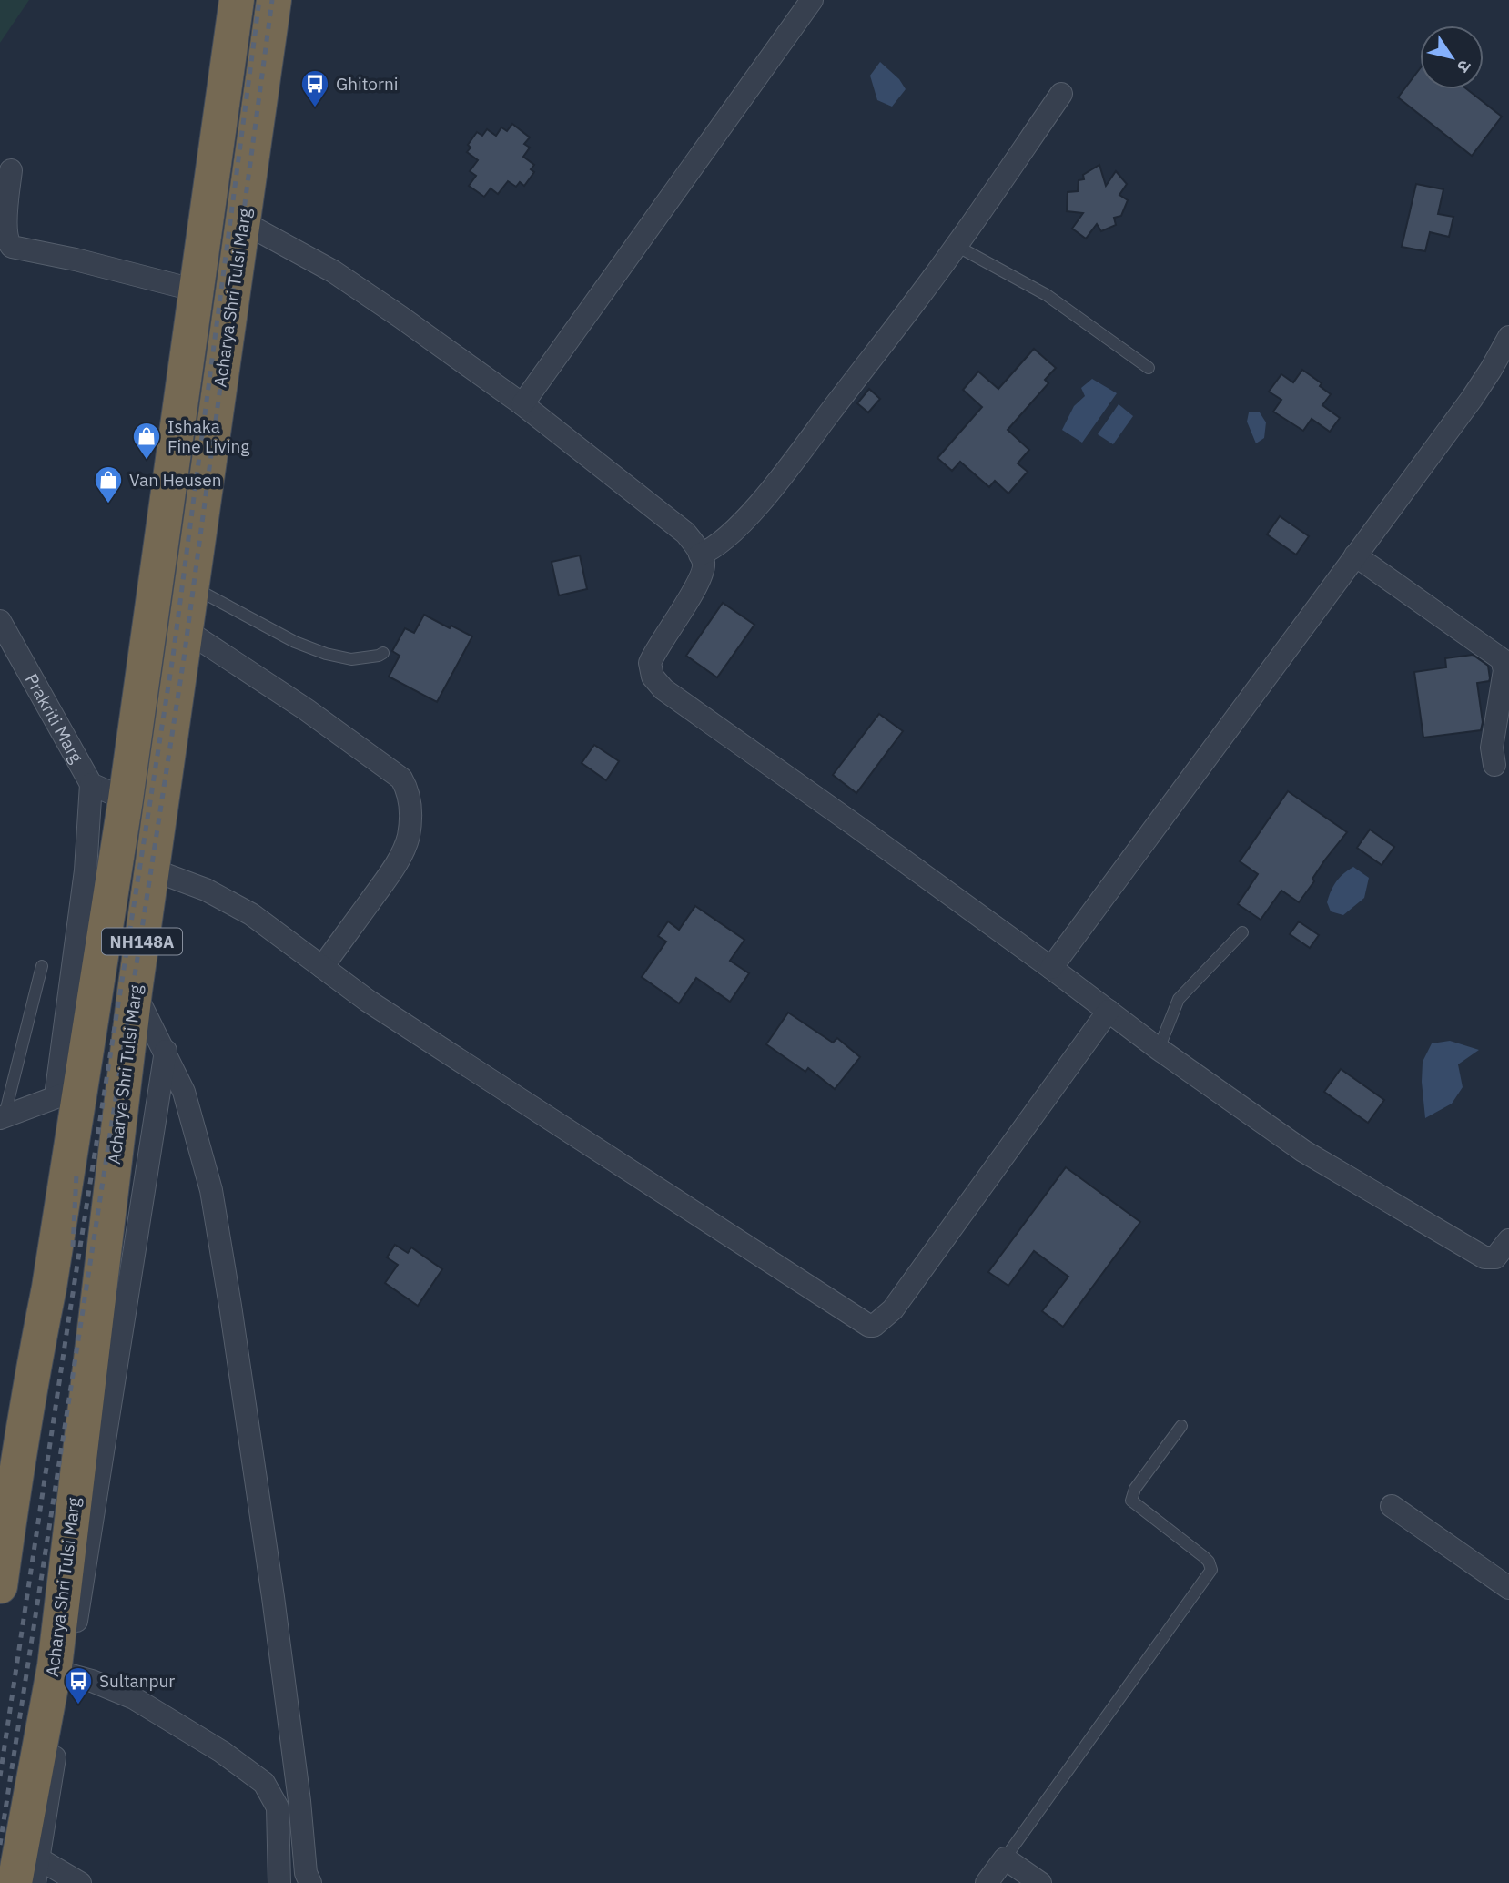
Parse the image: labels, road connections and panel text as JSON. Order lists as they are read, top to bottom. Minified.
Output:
{"streets":{"highway":["Acharya Shri Tulsi Marg","NH148A"],"street":["Prakriti Marg"]},"crossings":[["Acharya Shri Tulsi Marg","Prakriti Marg"]],"places":{"bus stop":["Ghitorni","Sultanpur"],"shop":["Ishaka Fine Living","Van Heusen"]},"north":"bottom right"}
